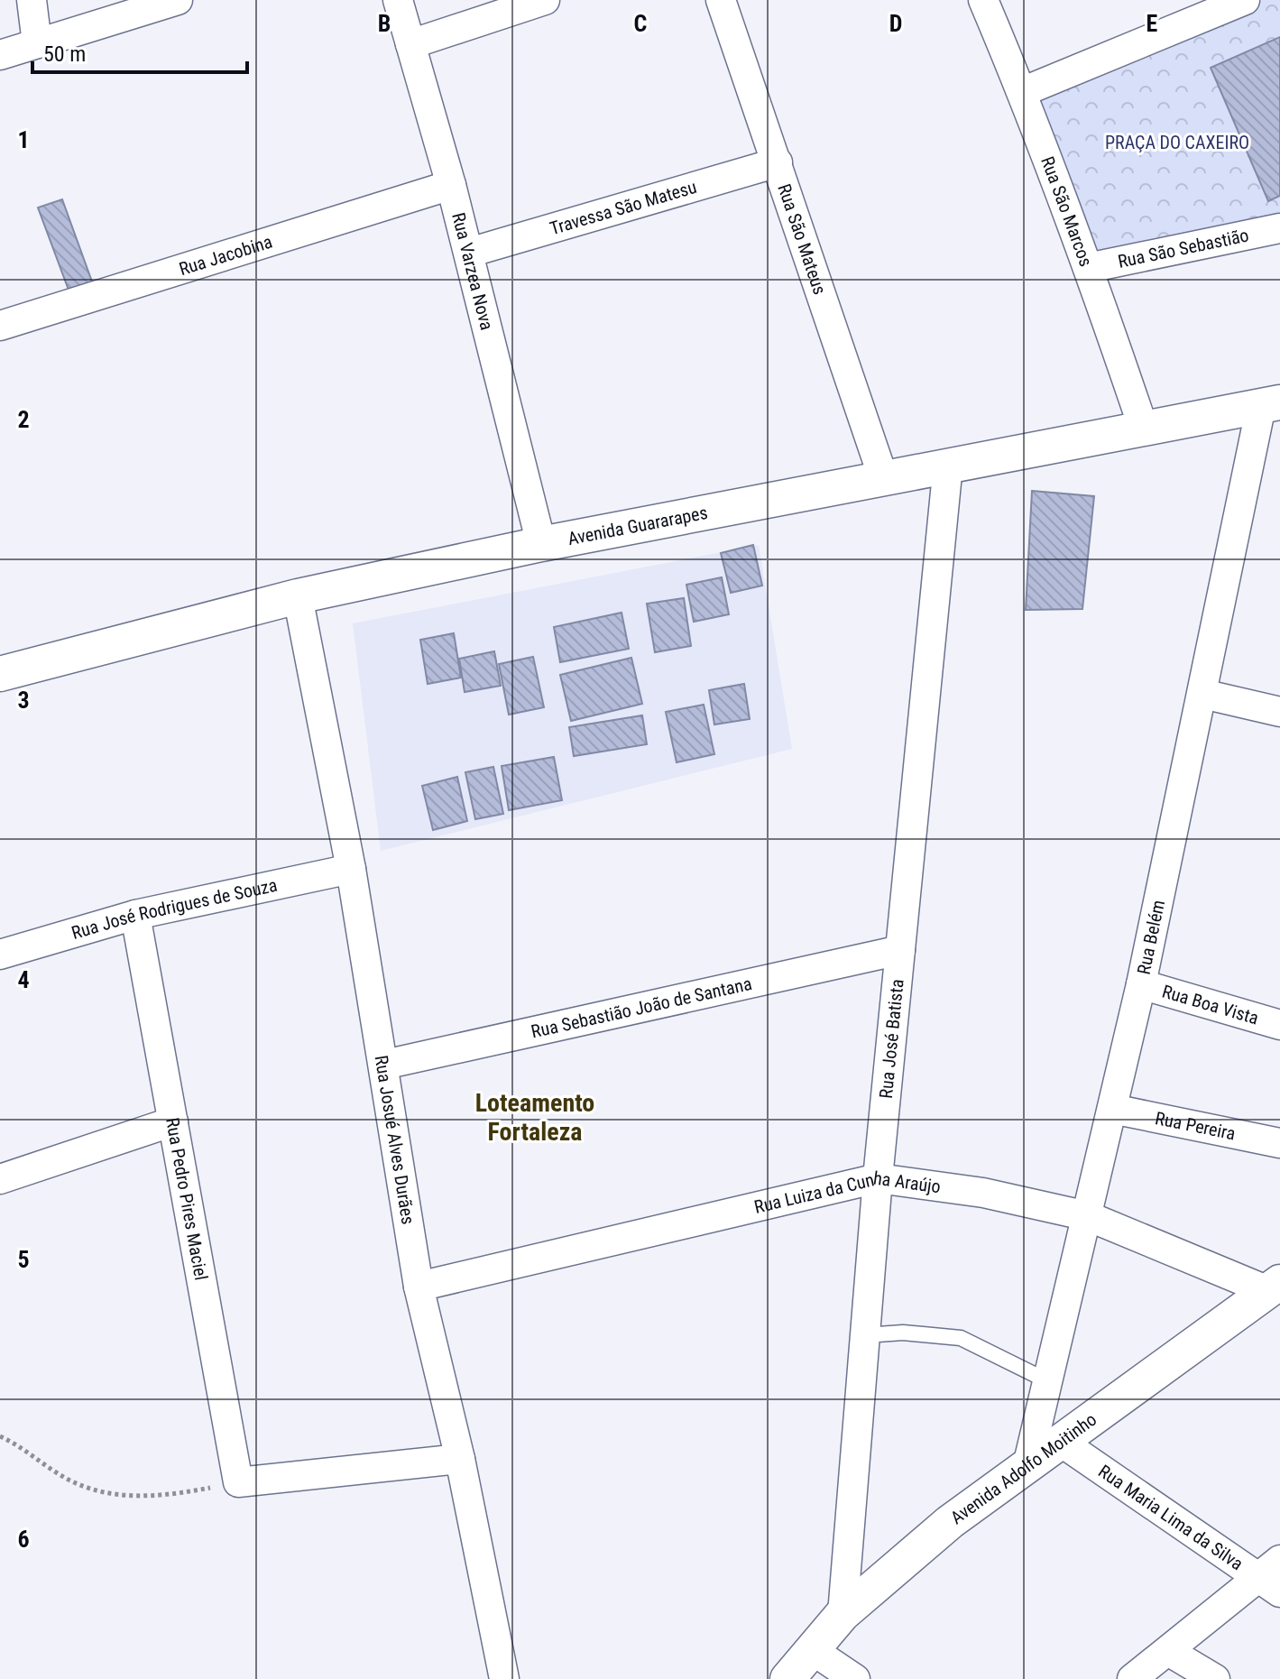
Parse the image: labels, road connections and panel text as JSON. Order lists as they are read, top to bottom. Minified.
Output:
{"streets":{"street":["Travessa São Matesu","Rua São Marcos","Rua São Mateus","Rua São Sebastião","Rua Jacobina","Rua Varzea Nova","Avenida Guararapes","Rua José Rodrigues de Souza","Rua Belém","Rua Boa Vista","Rua Sebastião João de Santana","Rua José Batista","Rua Pereira","Rua Josué Alves Durães","Rua Pedro Pires Maciel","Rua Luiza da Cunha Araújo","Avenida Adolfo Moitinho","Rua Maria Lima da Silva"]},"crossings":[["Travessa São Matesu","Rua São Mateus"],["Travessa São Matesu","Rua Varzea Nova"],["Rua São Marcos","Rua São Sebastião"],["Rua São Marcos","Avenida Guararapes"],["Rua São Mateus","Avenida Guararapes"],["Rua Jacobina","Rua Varzea Nova"],["Rua Varzea Nova","Avenida Guararapes"],["Avenida Guararapes","Rua Belém"],["Avenida Guararapes","Rua José Batista"],["Avenida Guararapes","Rua Josué Alves Durães"],["Rua José Rodrigues de Souza","Rua Josué Alves Durães"],["Rua José Rodrigues de Souza","Rua Pedro Pires Maciel"],["Rua Belém","Rua Boa Vista"],["Rua Belém","Rua Pereira"],["Rua Belém","Rua Luiza da Cunha Araújo"],["Rua Belém","Avenida Adolfo Moitinho"],["Rua Sebastião João de Santana","Rua José Batista"],["Rua Sebastião João de Santana","Rua Josué Alves Durães"],["Rua José Batista","Rua Luiza da Cunha Araújo"],["Rua José Batista","Avenida Adolfo Moitinho"],["Rua Josué Alves Durães","Rua Luiza da Cunha Araújo"],["Rua Luiza da Cunha Araújo","Avenida Adolfo Moitinho"],["Avenida Adolfo Moitinho","Rua Maria Lima da Silva"]],"districts":["Loteamento Fortaleza"],"parks":["PRAÇA DO CAXEIRO"],"scale_bar":"50 m","grid":{"columns":["B","C","D","E"],"rows":["1","2","3","4","5","6"]}}
